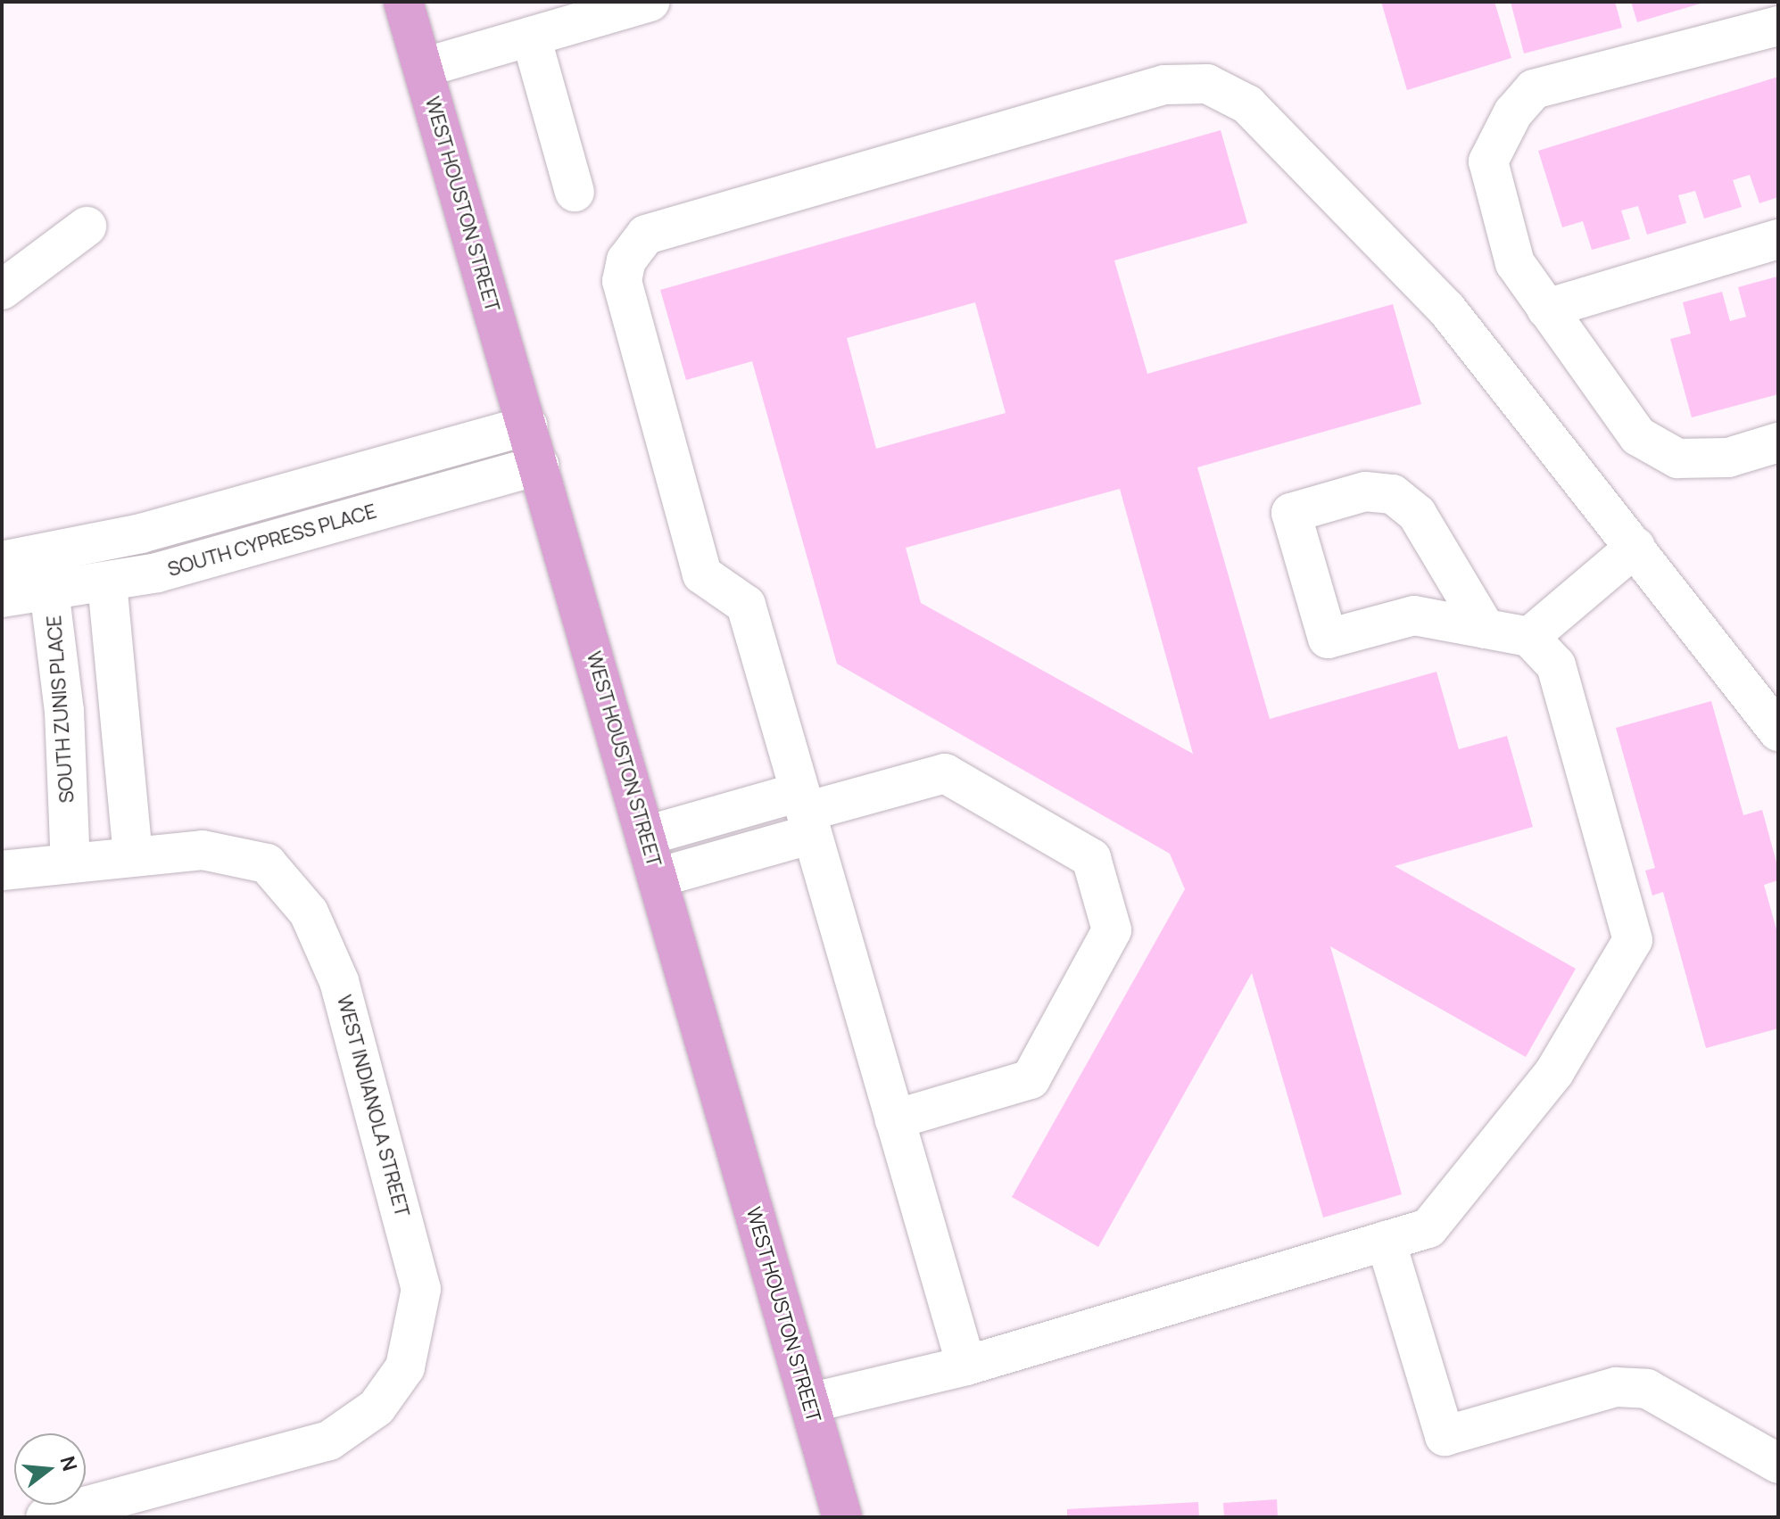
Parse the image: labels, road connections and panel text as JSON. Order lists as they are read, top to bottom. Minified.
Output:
{"streets":{"main road":["WEST HOUSTON STREET"],"street":["SOUTH CYPRESS PLACE","SOUTH ZUNIS PLACE","WEST INDIANOLA STREET"]},"crossings":[["WEST HOUSTON STREET","SOUTH CYPRESS PLACE"],["SOUTH CYPRESS PLACE","SOUTH ZUNIS PLACE"]],"north":"right"}
